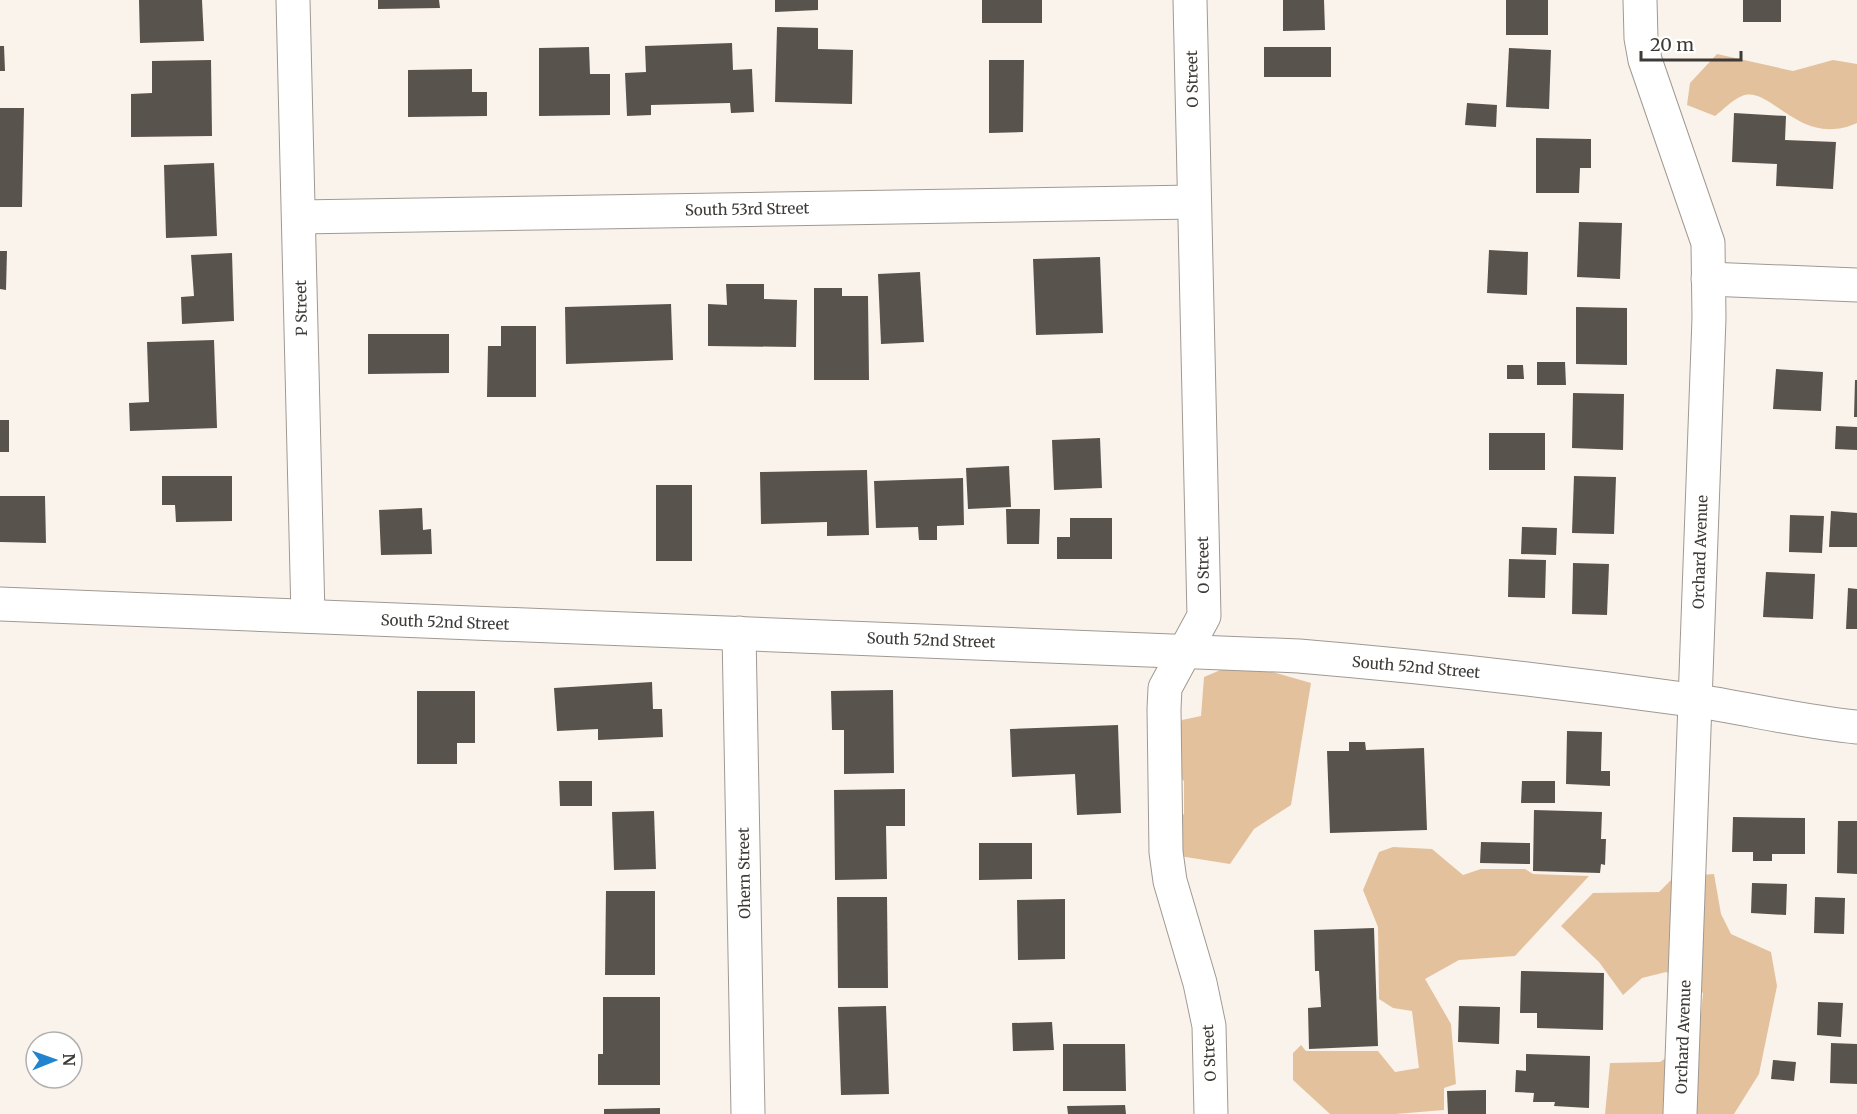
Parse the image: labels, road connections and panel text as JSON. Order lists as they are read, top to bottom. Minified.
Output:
{"streets":{"street":["O Street","South 53rd Street","P Street","Orchard Avenue","South 52nd Street","Ohern Street"]},"crossings":[["O Street","South 53rd Street"],["O Street","South 52nd Street"],["South 53rd Street","P Street"],["P Street","South 52nd Street"],["Orchard Avenue","South 52nd Street"],["South 52nd Street","Ohern Street"]],"scale_bar":"20 m","north":"right"}
